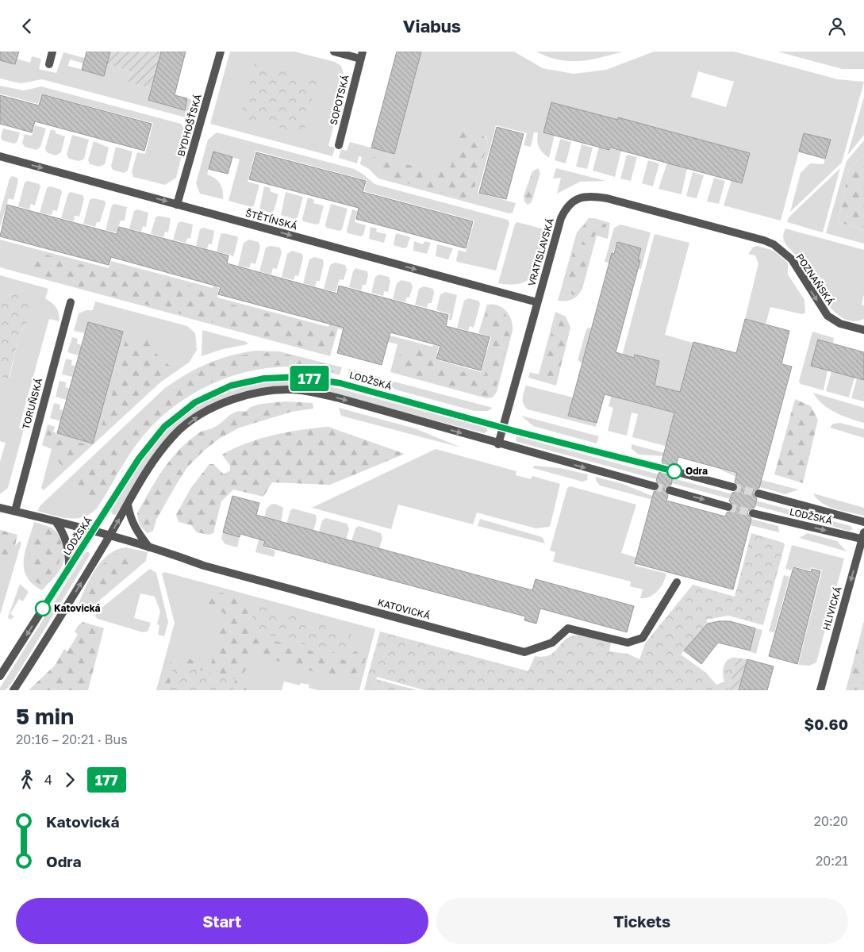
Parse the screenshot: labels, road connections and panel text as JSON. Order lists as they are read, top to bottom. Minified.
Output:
{"streets":{"street":["SOPOTSKÁ","BYDHOŠŤSKÁ","ŠTĚTÍNSKÁ","VRATISLAVSKÁ","POZNAŇSKÁ","LODŽSKÁ","TORUŇSKÁ","HLIVICKÁ","KATOVICKÁ"]},"crossings":[["BYDHOŠŤSKÁ","ŠTĚTÍNSKÁ"],["ŠTĚTÍNSKÁ","VRATISLAVSKÁ"],["VRATISLAVSKÁ","POZNAŇSKÁ"],["VRATISLAVSKÁ","LODŽSKÁ"],["LODŽSKÁ","HLIVICKÁ"],["LODŽSKÁ","KATOVICKÁ"]],"one_way":["ŠTĚTÍNSKÁ","POZNAŇSKÁ","HLIVICKÁ"],"places":["Odra","Katovická"],"lines":["bus line 177"],"page":{"header":"Viabus","on_map":"177","heading":["5 min","20:16 – 20:21 · Bus","$0.60"],"legs":["4","177"],"list":[{"name":"Katovická","value":"20:20"},{"name":"Odra","value":"20:21"}],"buttons":["Start","Tickets"]}}
